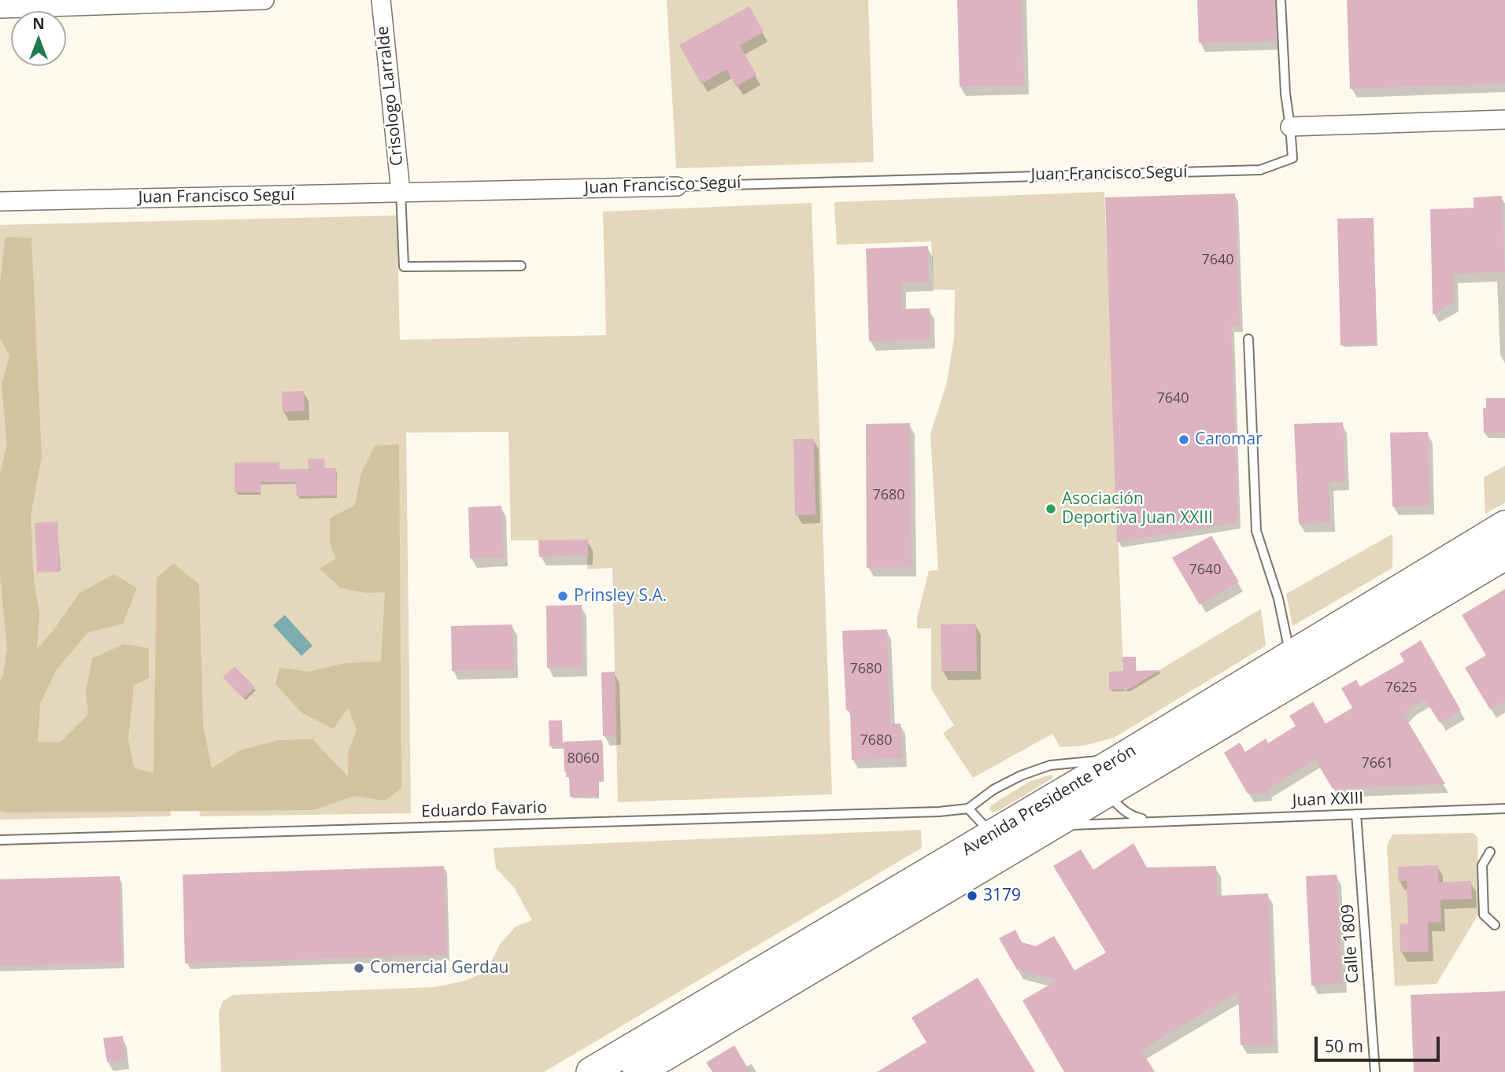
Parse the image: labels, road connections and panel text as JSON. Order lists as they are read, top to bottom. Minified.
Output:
{"streets":{"main road":["Avenida Presidente Perón"],"street":["Crisologo Larralde","Juan Francisco Seguí"],"lane":["Juan XXIII","Eduardo Favario","Calle 1809"]},"crossings":[["Crisologo Larralde","Juan Francisco Seguí"],["Juan XXIII","Avenida Presidente Perón"],["Juan XXIII","Calle 1809"]],"places":["Caromar","Asociación Deportiva Juan XXIII","Prinsley S.A.","3179","Comercial Gerdau"],"house_numbers":["7640","7640","7680","7640","7680","7625","7680","8060","7661"],"scale_bar":"50 m","north":"top"}
